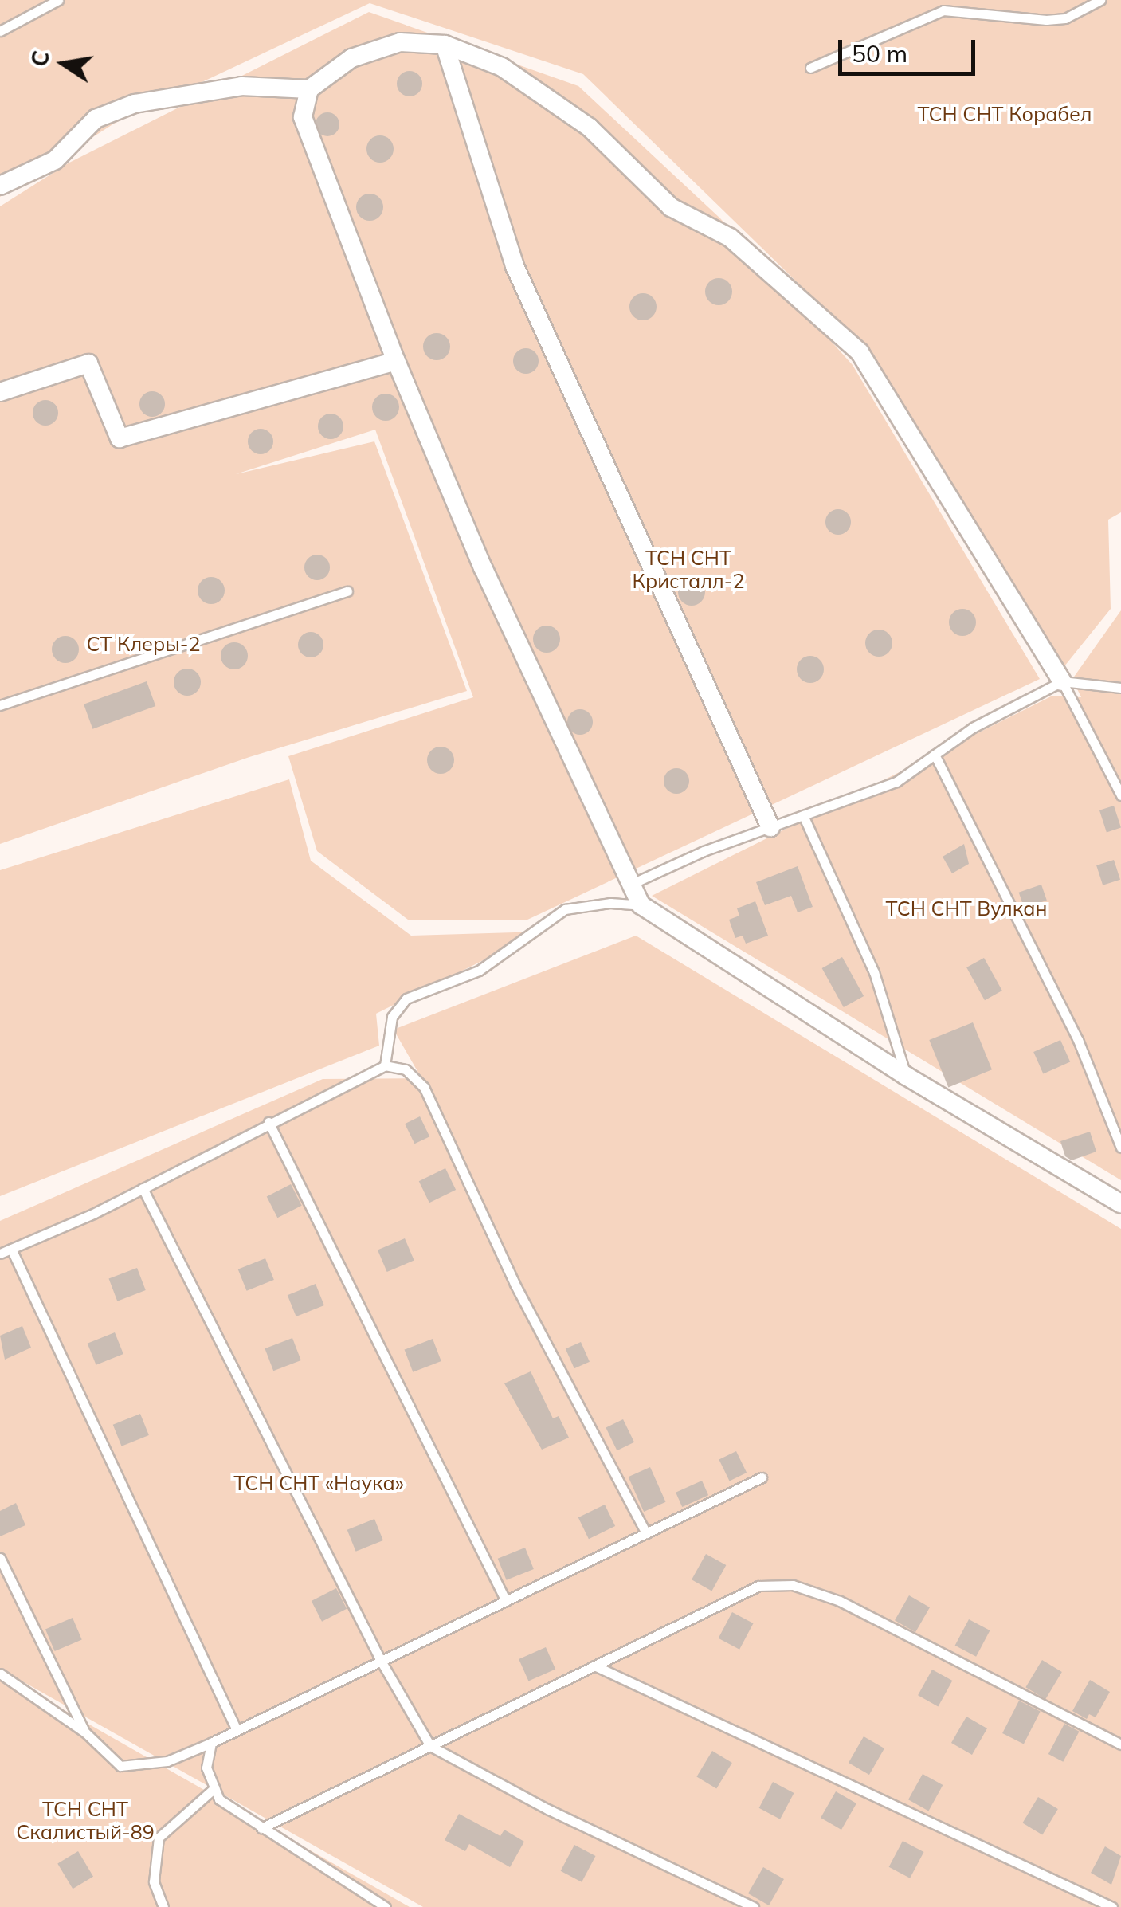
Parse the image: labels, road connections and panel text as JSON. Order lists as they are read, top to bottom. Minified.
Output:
{"parks":["ТСН СНТ Корабел","ТСН СНТ Кристалл-2","СТ Клеры-2","ТСН СНТ Вулкан","ТСН СНТ «Наука»","ТСН СНТ Скалистый-89"],"scale_bar":"50 m","north":"left"}
